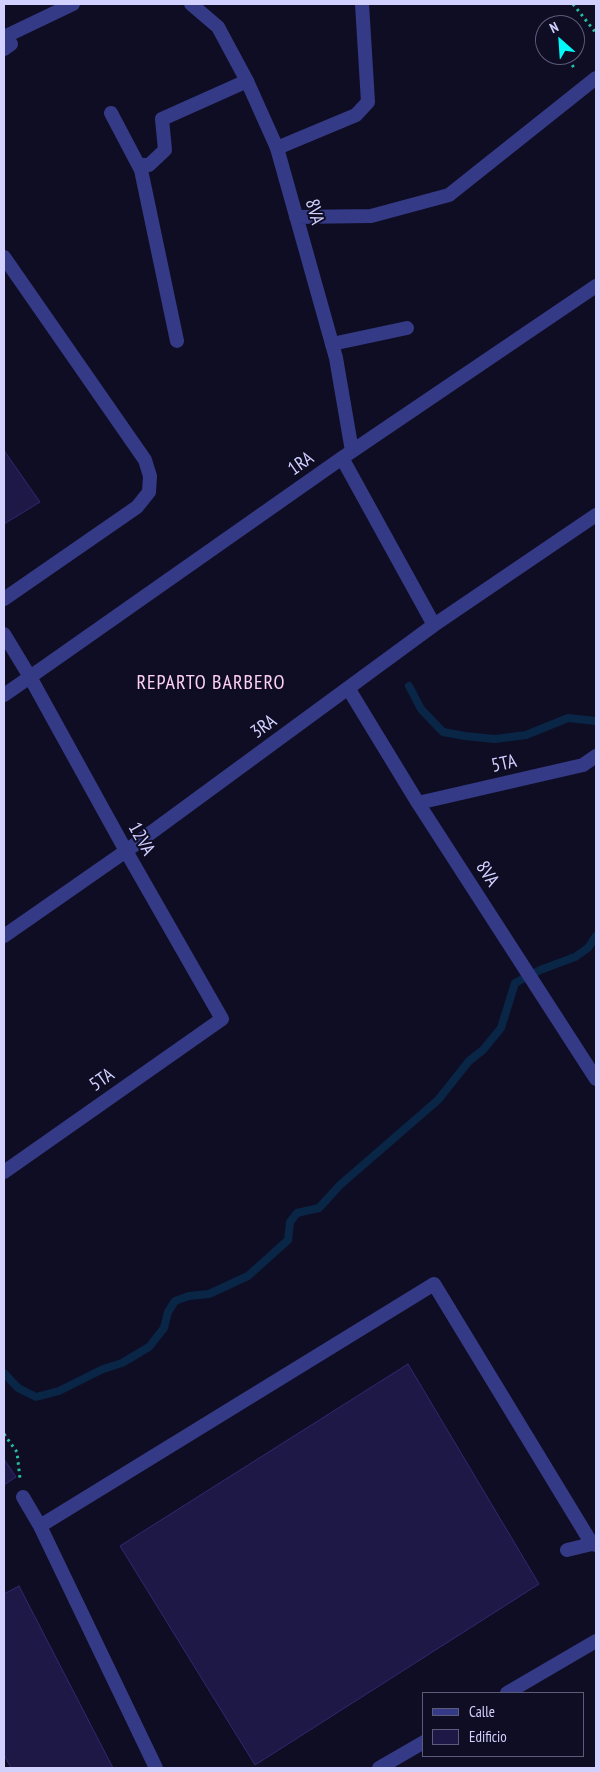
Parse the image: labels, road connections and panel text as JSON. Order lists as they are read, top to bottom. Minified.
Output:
{"streets":{"street":["8VA","1RA","3RA","5TA","12VA"]},"crossings":[["8VA","1RA"],["8VA","3RA"],["8VA","5TA"],["1RA","12VA"],["3RA","12VA"],["5TA","12VA"]],"districts":["REPARTO BARBERO"],"legend":["Calle","Edificio"],"north":"top left"}
